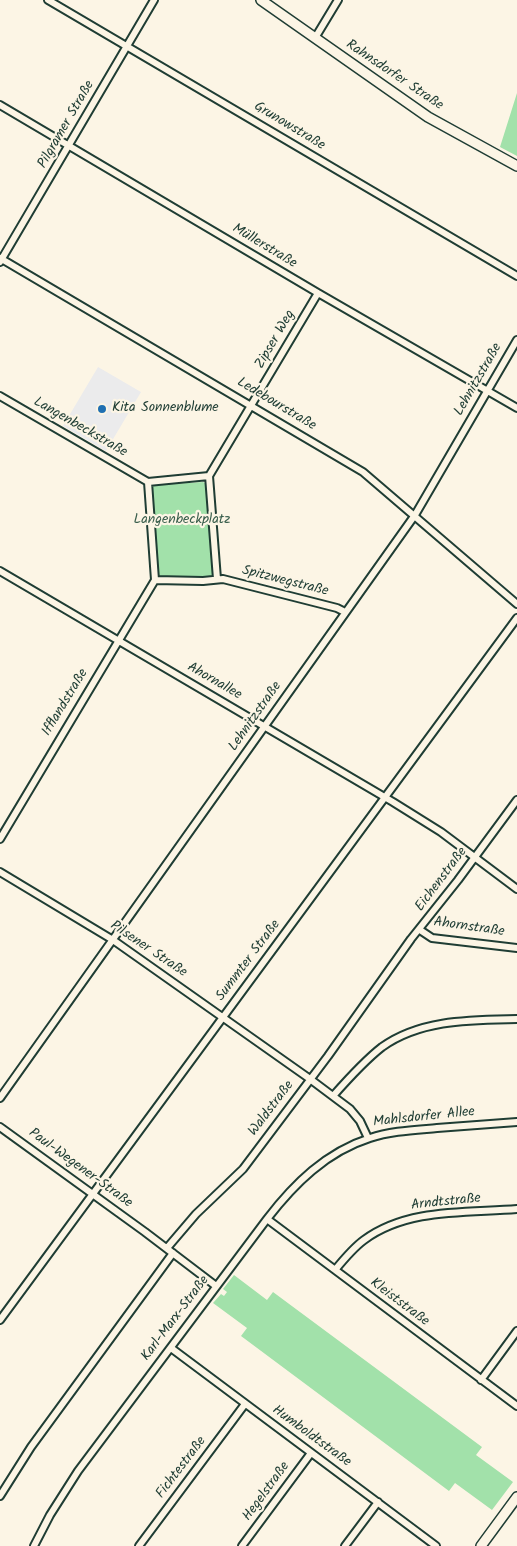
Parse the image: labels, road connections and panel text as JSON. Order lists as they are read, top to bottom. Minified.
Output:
{"streets":{"street":["Rahnsdorfer Straße","Pilgramer Straße","Grunowstraße","Müllerstraße","Zipser Weg","Lehnitzstraße","Ledebourstraße","Langenbeckstraße","Spitzwegstraße","Ahornallee","Ifflandstraße","Eichenstraße","Ahornstraße","Pilsener Straße","Summter Straße","Waldstraße","Mahlsdorfer Allee","Paul-Wegener-Straße","Arndtstraße","Kleiststraße","Karl-Marx-Straße","Humboldtstraße","Fichtestraße","Hegelstraße"]},"crossings":[["Pilgramer Straße","Grunowstraße"],["Pilgramer Straße","Müllerstraße"],["Pilgramer Straße","Ledebourstraße"],["Müllerstraße","Zipser Weg"],["Müllerstraße","Lehnitzstraße"],["Zipser Weg","Ledebourstraße"],["Lehnitzstraße","Ledebourstraße"],["Lehnitzstraße","Spitzwegstraße"],["Lehnitzstraße","Ahornallee"],["Lehnitzstraße","Pilsener Straße"],["Ahornallee","Ifflandstraße"],["Ahornallee","Eichenstraße"],["Ahornallee","Summter Straße"],["Eichenstraße","Ahornstraße"],["Eichenstraße","Waldstraße"],["Pilsener Straße","Summter Straße"],["Pilsener Straße","Mahlsdorfer Allee"],["Summter Straße","Paul-Wegener-Straße"],["Waldstraße","Mahlsdorfer Allee"],["Waldstraße","Paul-Wegener-Straße"],["Mahlsdorfer Allee","Karl-Marx-Straße"],["Paul-Wegener-Straße","Karl-Marx-Straße"],["Arndtstraße","Kleiststraße"],["Kleiststraße","Karl-Marx-Straße"],["Karl-Marx-Straße","Humboldtstraße"],["Humboldtstraße","Fichtestraße"],["Humboldtstraße","Hegelstraße"]],"parks":["Langenbeckplatz"],"places":["Kita Sonnenblume"]}
